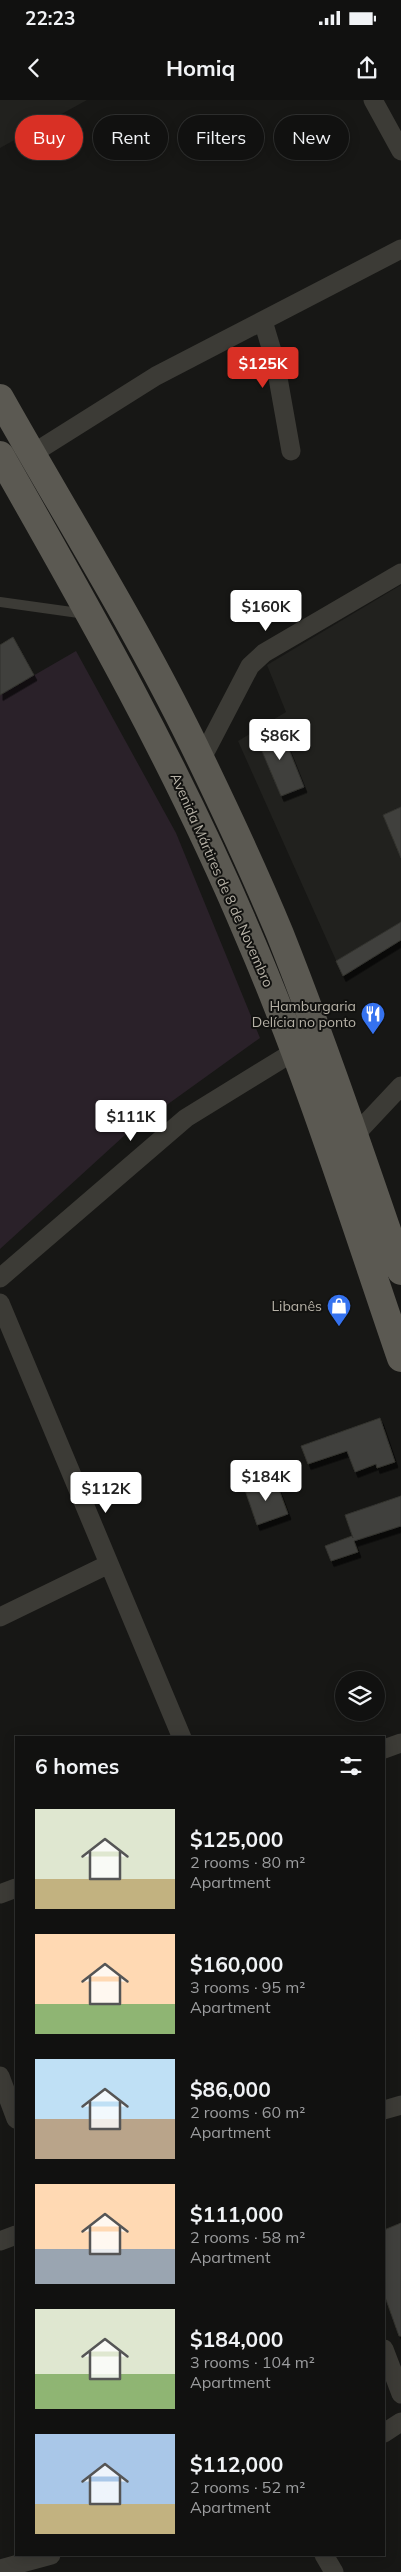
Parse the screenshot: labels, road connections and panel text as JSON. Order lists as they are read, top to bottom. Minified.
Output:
{"streets":{"main road":["Avenida Mártires de 8 de Novembro"]},"places":{"restaurant":["Hamburgaria Delícia no ponto"],"shop":["Libanês"]},"page":{"status":"22:23","header":"Homiq","chip":["Buy","Rent","Filters","New"],"price":["$125K","$160K","$86K","$111K","$184K","$112K"],"heading":"6 homes","list":[{"name":"$125,000","note":"2 rooms · 80 m² · Apartment"},{"name":"$160,000","note":"3 rooms · 95 m² · Apartment"},{"name":"$86,000","note":"2 rooms · 60 m² · Apartment"},{"name":"$111,000","note":"2 rooms · 58 m² · Apartment"},{"name":"$184,000","note":"3 rooms · 104 m² · Apartment"},{"name":"$112,000","note":"2 rooms · 52 m² · Apartment"}]}}
